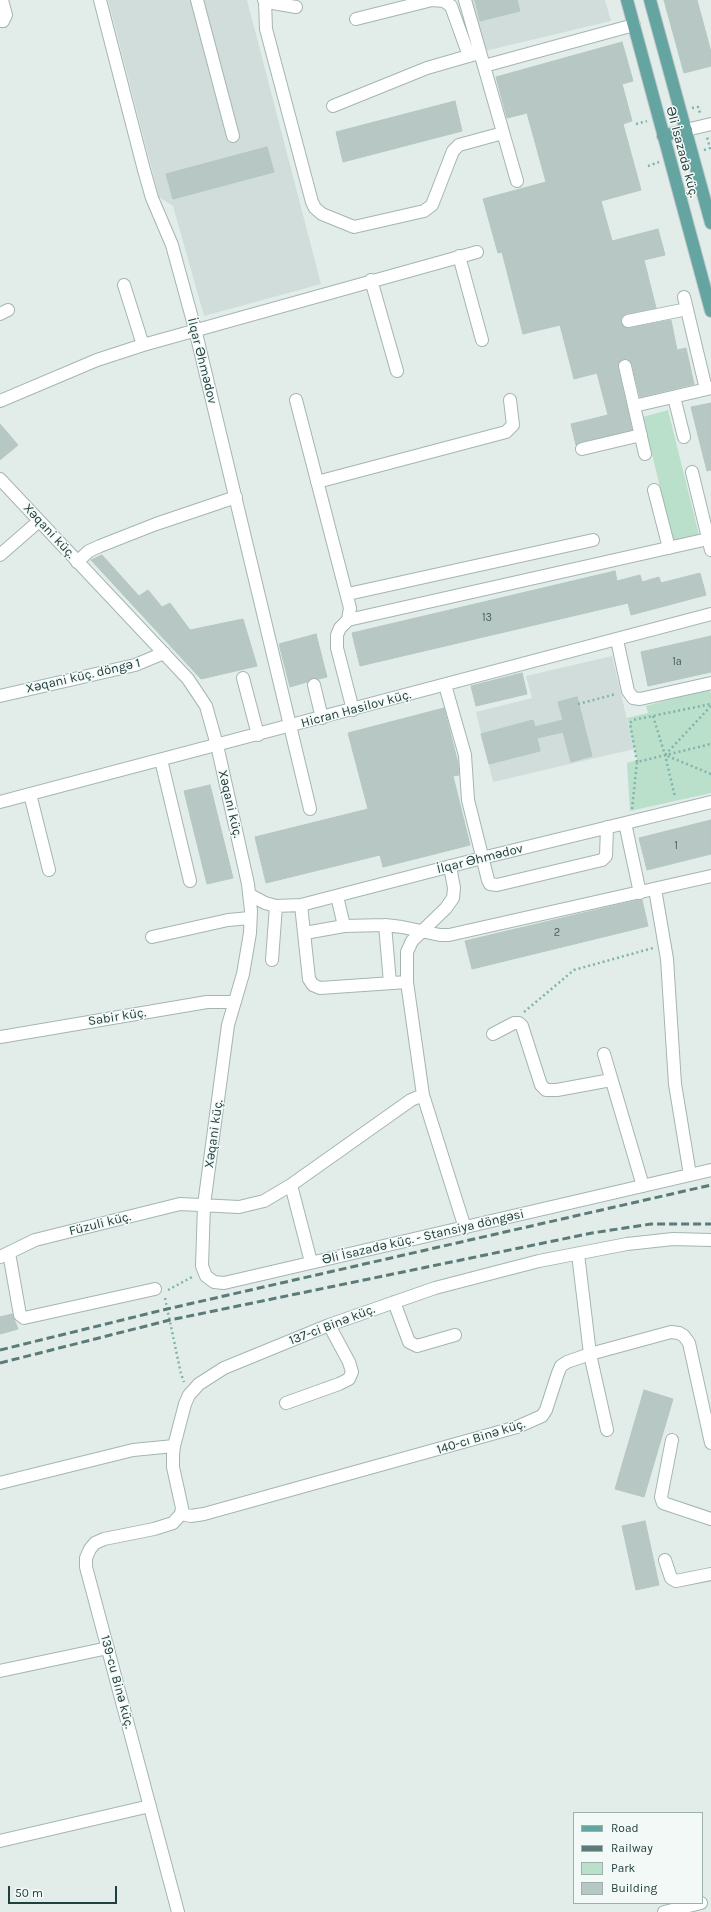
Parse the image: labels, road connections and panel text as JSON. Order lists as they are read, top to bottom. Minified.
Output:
{"streets":{"main road":["Əli İsazadə küç."],"street":["İlqar Əhmədov","Xəqani küç.","Xəqani küç. döngə 1","Hicran Hasilov küç.","Sabir küç.","Füzuli küç.","Əli İsazadə küç. - Stansiya döngəsi","137-ci Binə küç.","140-cı Binə küç.","139-cu Binə küç."]},"crossings":[["İlqar Əhmədov","Xəqani küç."],["İlqar Əhmədov","Hicran Hasilov küç."],["Xəqani küç.","Xəqani küç. döngə 1"],["Xəqani küç.","Hicran Hasilov küç."],["Xəqani küç.","Sabir küç."],["Xəqani küç.","Füzuli küç."],["137-ci Binə küç.","140-cı Binə küç."],["137-ci Binə küç.","139-cu Binə küç."],["140-cı Binə küç.","139-cu Binə küç."]],"house_numbers":["13","1a","1","2"],"legend":["Road","Railway","Park","Building"],"scale_bar":"50 m"}
